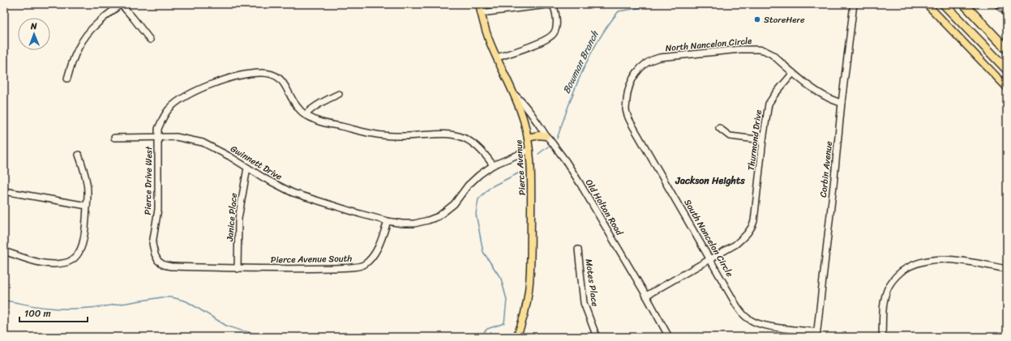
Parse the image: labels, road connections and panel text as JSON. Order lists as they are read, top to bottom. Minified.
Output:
{"streets":{"main road":["Pierce Avenue"],"street":["North Nancelon Circle","Thurmond Drive","Gwinnett Drive","Corbin Avenue","Pierce Drive West","Old Holton Road","Janice Place","South Nancelon Circle","Pierce Avenue South","Motes Place"]},"crossings":[["North Nancelon Circle","Thurmond Drive"],["North Nancelon Circle","Corbin Avenue"],["North Nancelon Circle","South Nancelon Circle"],["Thurmond Drive","Old Holton Road"],["Thurmond Drive","South Nancelon Circle"],["Gwinnett Drive","Pierce Drive West"],["Gwinnett Drive","Janice Place"],["Gwinnett Drive","Pierce Avenue South"],["Pierce Avenue","Old Holton Road"],["Corbin Avenue","South Nancelon Circle"],["Pierce Drive West","Pierce Avenue South"],["Janice Place","Pierce Avenue South"]],"districts":["Jackson Heights"],"water":["Bowman Branch"],"places":["StoreHere"],"scale_bar":"100 m","north":"top"}
